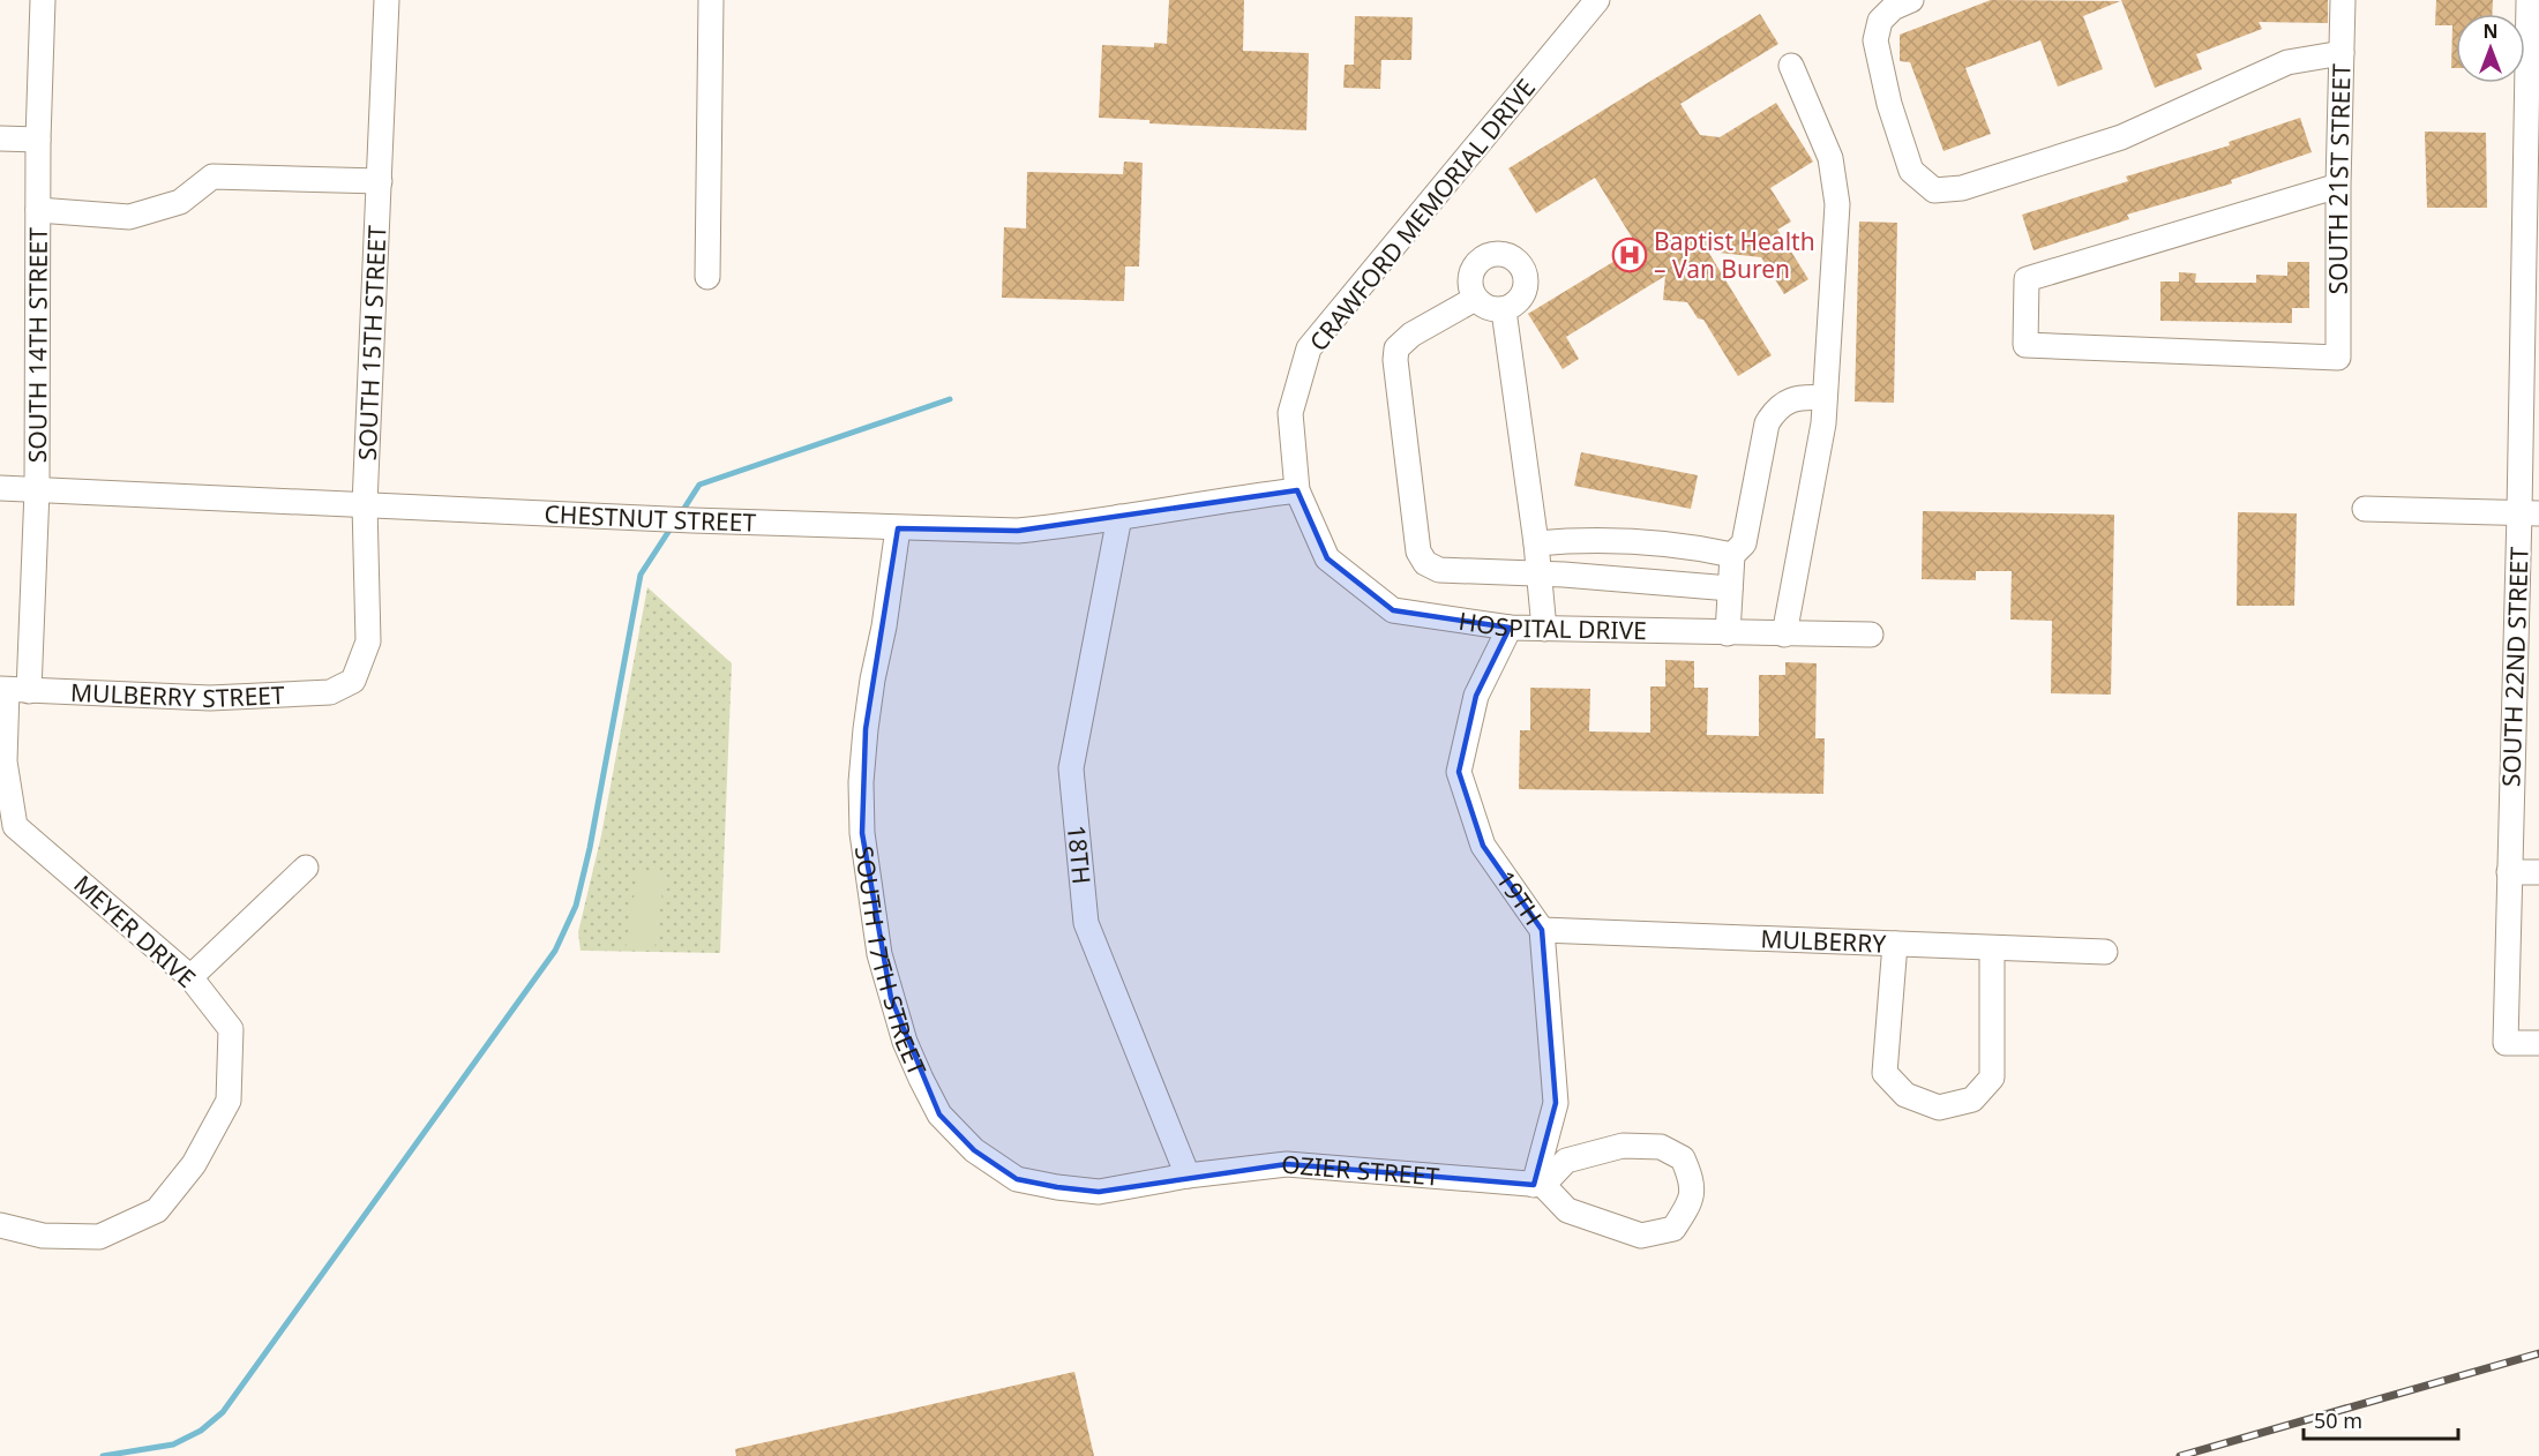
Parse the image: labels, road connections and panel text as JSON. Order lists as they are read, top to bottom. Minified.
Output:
{"streets":{"street":["SOUTH 21ST STREET","CRAWFORD MEMORIAL DRIVE","SOUTH 15TH STREET","SOUTH 14TH STREET","CHESTNUT STREET","HOSPITAL DRIVE","SOUTH 22ND STREET","MULBERRY STREET","18TH","19TH","MEYER DRIVE","MULBERRY","SOUTH 17TH STREET","OZIER STREET"]},"crossings":[["CRAWFORD MEMORIAL DRIVE","CHESTNUT STREET"],["CRAWFORD MEMORIAL DRIVE","HOSPITAL DRIVE"],["SOUTH 15TH STREET","CHESTNUT STREET"],["SOUTH 15TH STREET","MULBERRY STREET"],["SOUTH 14TH STREET","CHESTNUT STREET"],["SOUTH 14TH STREET","MULBERRY STREET"],["SOUTH 14TH STREET","MEYER DRIVE"],["CHESTNUT STREET","HOSPITAL DRIVE"],["CHESTNUT STREET","18TH"],["CHESTNUT STREET","SOUTH 17TH STREET"],["HOSPITAL DRIVE","19TH"],["MULBERRY STREET","MEYER DRIVE"],["18TH","SOUTH 17TH STREET"],["18TH","OZIER STREET"],["19TH","MULBERRY"],["19TH","OZIER STREET"],["SOUTH 17TH STREET","OZIER STREET"]],"places":{"hospital":["Baptist Health – Van Buren"]},"scale_bar":"50 m","north":"top"}
